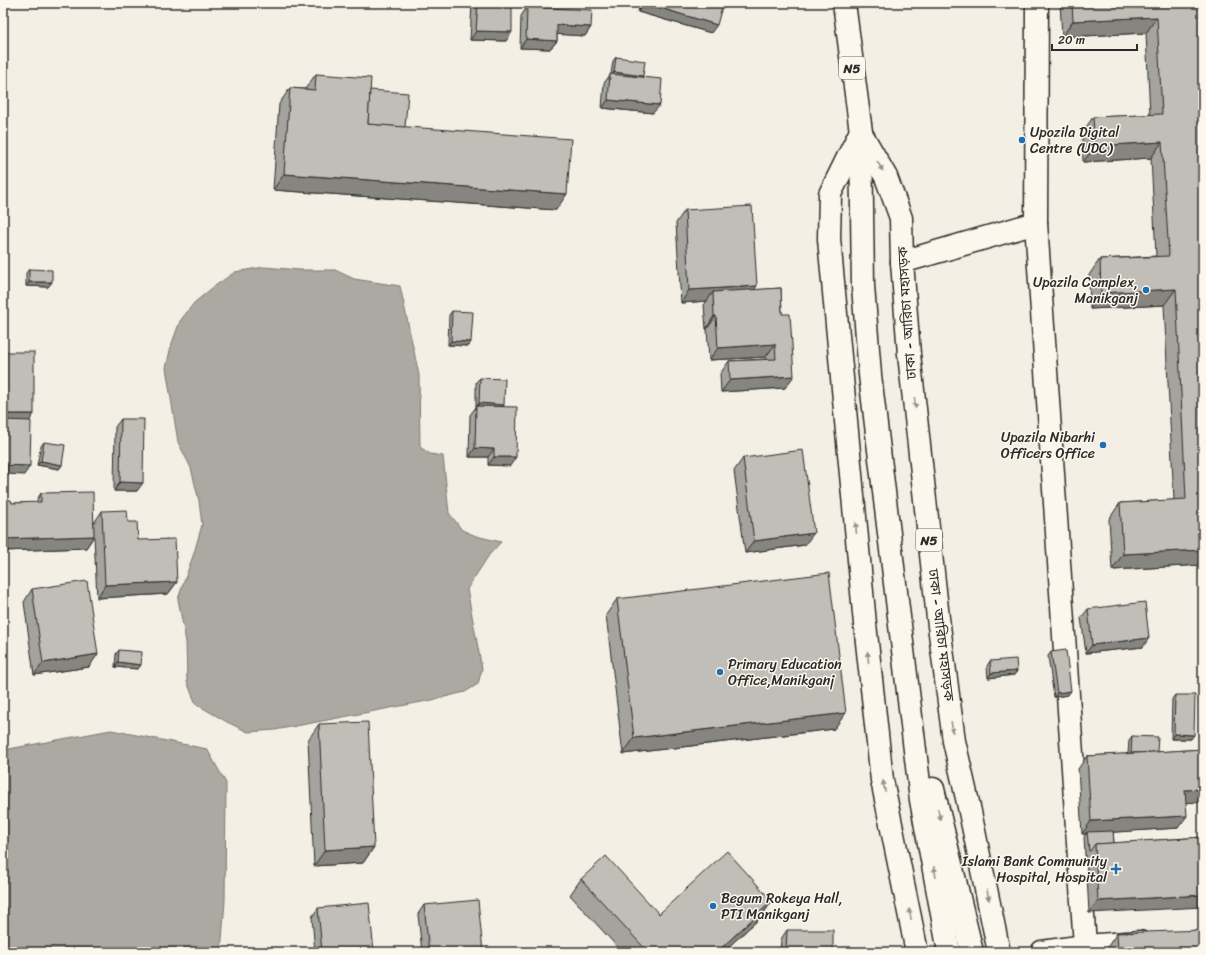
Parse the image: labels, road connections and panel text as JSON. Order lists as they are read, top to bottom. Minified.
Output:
{"streets":{"main road":["N5","ঢাকা - আরিচা মহাসড়ক"]},"crossings":[["N5","ঢাকা - আরিচা মহাসড়ক"]],"places":{"other":["Upozila Digital Centre (UDC)","Upazila Complex, Manikganj","Upazila Nibarhi Officers Office","Primary Education Office,Manikganj","Begum Rokeya Hall, PTI Manikganj"],"health":["Islami Bank Community Hospital, Hospital"]},"scale_bar":"20 m"}
